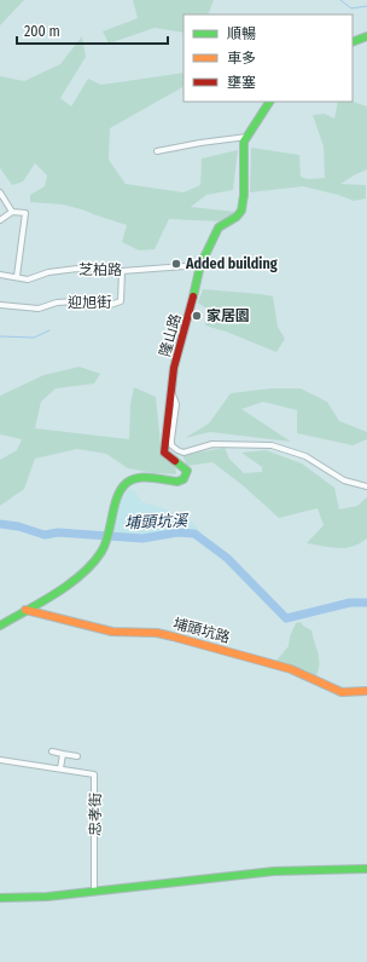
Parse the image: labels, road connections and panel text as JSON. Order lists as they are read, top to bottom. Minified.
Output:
{"streets":{"street":["芝柏路","迎旭街","隆山路","埔頭坑路","忠孝街"]},"crossings":[["芝柏路","迎旭街"],["芝柏路","隆山路"],["隆山路","埔頭坑路"]],"water":["埔頭坑溪"],"places":["Added building","家居園"],"legend":["順暢","車多","壅塞"],"scale_bar":"200 m"}
